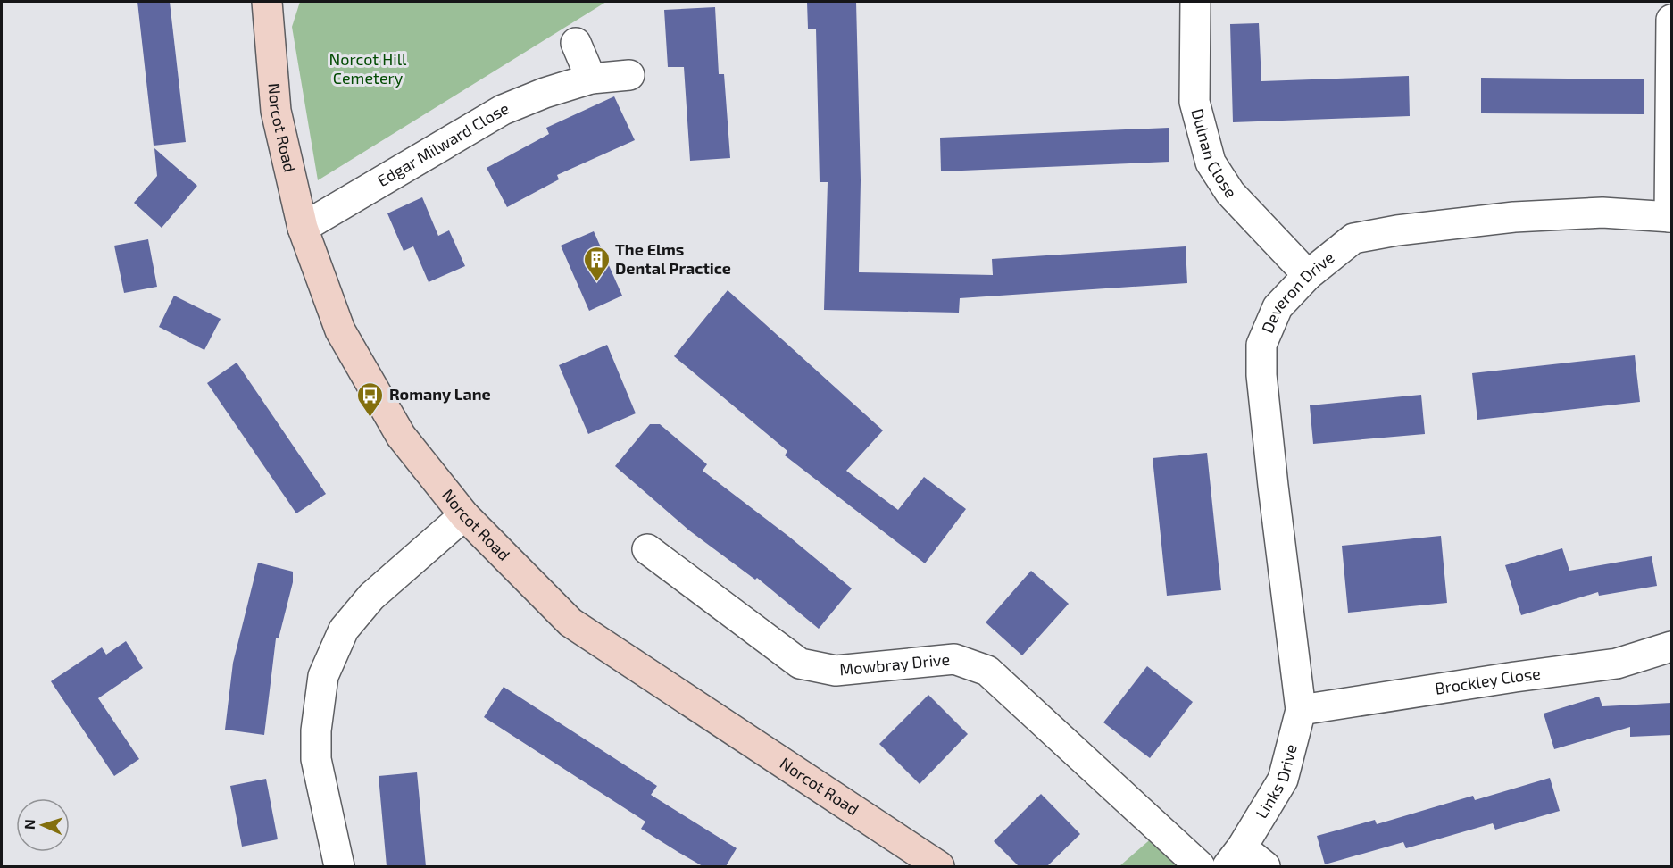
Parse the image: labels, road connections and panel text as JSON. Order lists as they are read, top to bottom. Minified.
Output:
{"streets":{"street":["Norcot Road","Edgar Milward Close","Dulnan Close","Deveron Drive","Mowbray Drive","Brockley Close","Links Drive"]},"crossings":[["Norcot Road","Edgar Milward Close"],["Dulnan Close","Deveron Drive"],["Deveron Drive","Brockley Close"],["Deveron Drive","Links Drive"],["Brockley Close","Links Drive"]],"parks":["Norcot Hill Cemetery"],"places":{"building":["The Elms Dental Practice"],"bus stop":["Romany Lane"]},"north":"left"}
